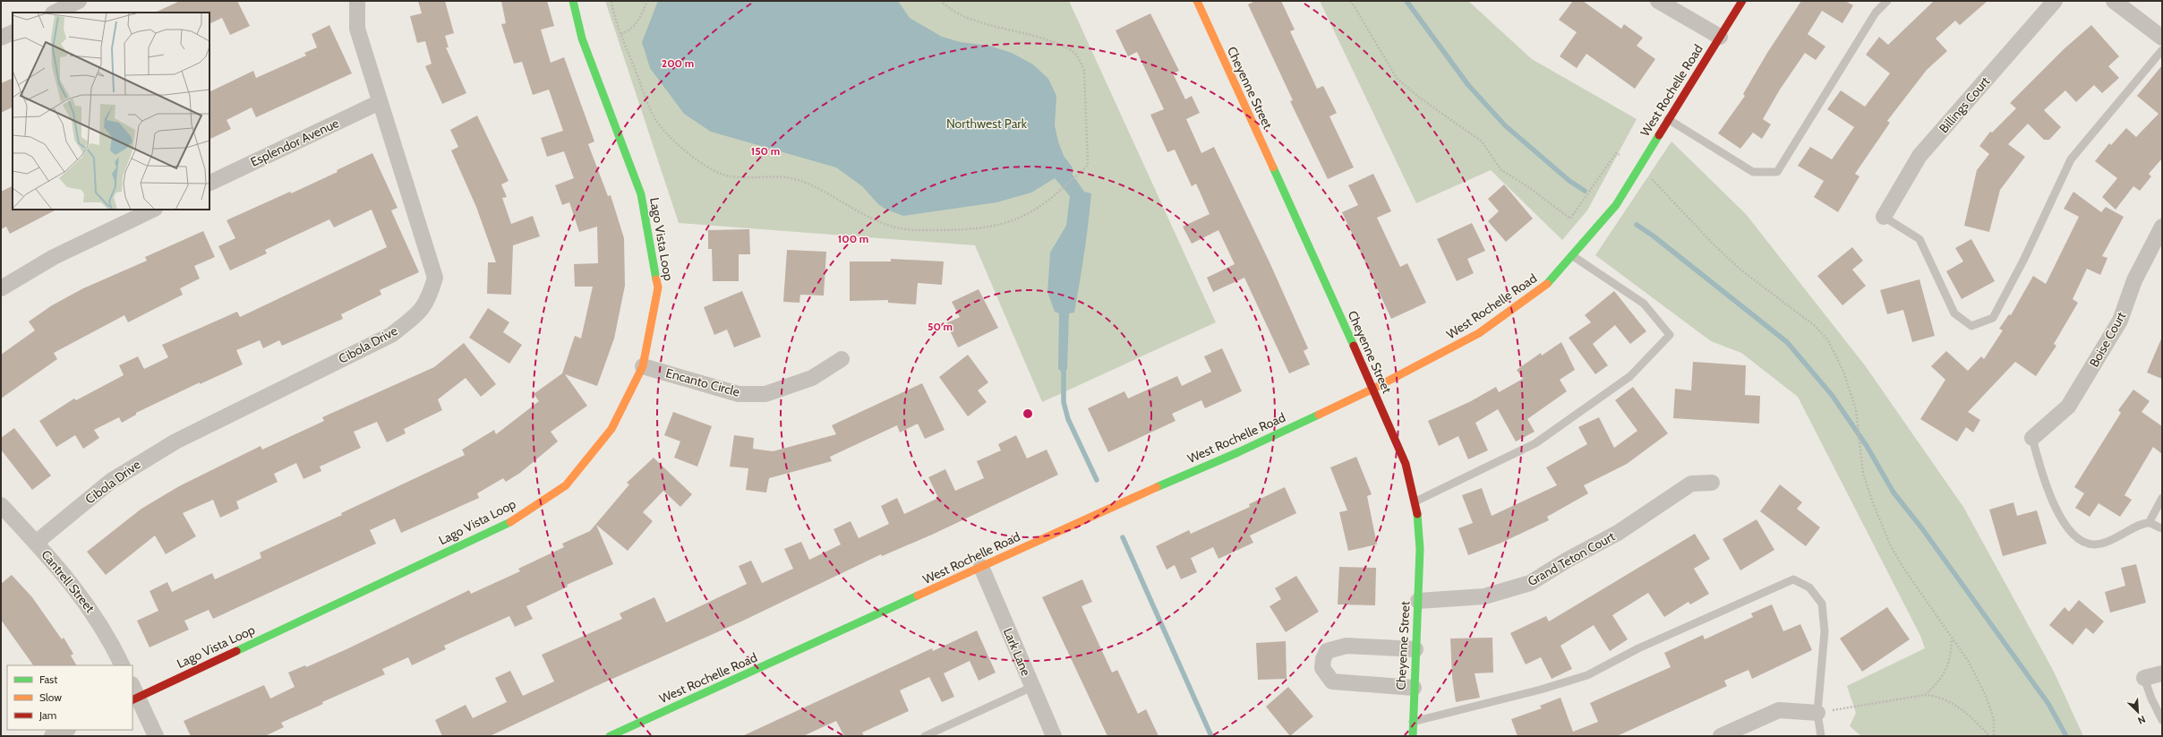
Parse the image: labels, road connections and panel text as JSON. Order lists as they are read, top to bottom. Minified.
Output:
{"streets":{"street":["Cheyenne Street","West Rochelle Road","Billings Court","Esplendor Avenue","Lago Vista Loop","Boise Court","Cibola Drive","Encanto Circle","Grand Teton Court","Cantrell Street","Lark Lane"]},"crossings":[["Cheyenne Street","West Rochelle Road"],["Cheyenne Street","Grand Teton Court"],["West Rochelle Road","Lark Lane"],["Esplendor Avenue","Cibola Drive"],["Lago Vista Loop","Encanto Circle"],["Cibola Drive","Cantrell Street"]],"parks":["Northwest Park"],"legend":["Fast","Slow","Jam"],"north":"bottom right","rings":["200 m","150 m","100 m","50 m"]}
